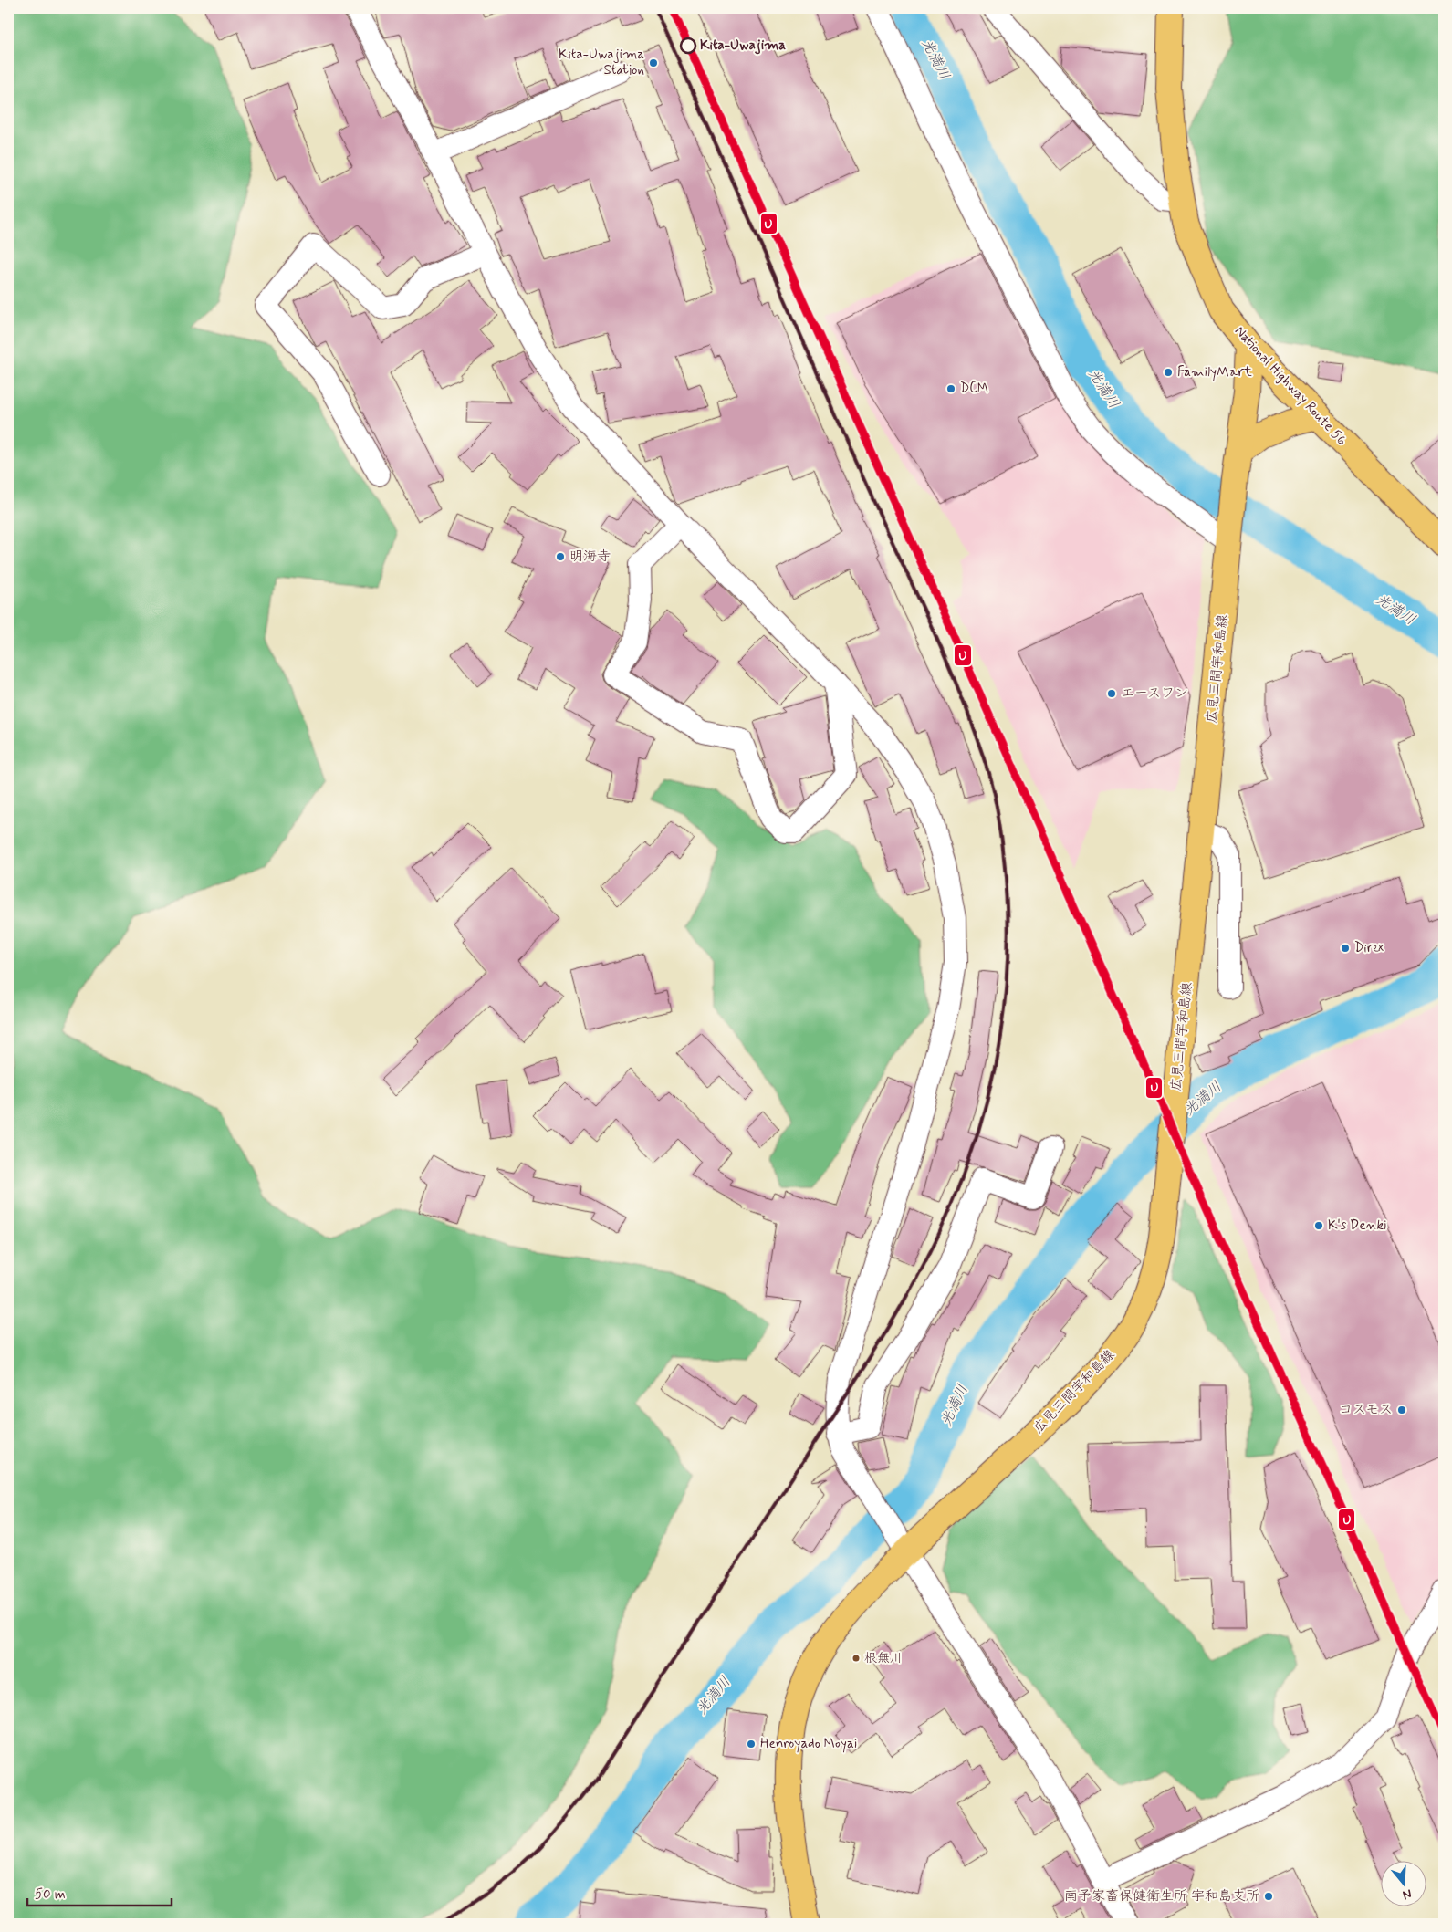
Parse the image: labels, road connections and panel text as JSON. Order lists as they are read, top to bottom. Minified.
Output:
{"streets":{"main road":["National Highway Route 56","広見三間宇和島線"]},"water":["光満川"],"places":["Kita-Uwajima","Kita-Uwajima Station","FamilyMart","DCM","明海寺","エースワン","Direx","K's Denki","コスモス","根無川","Henroyado Moyai","南予家畜保健衛生所 宇和島支所"],"lines":["transit line U"],"scale_bar":"50 m","north":"bottom"}
